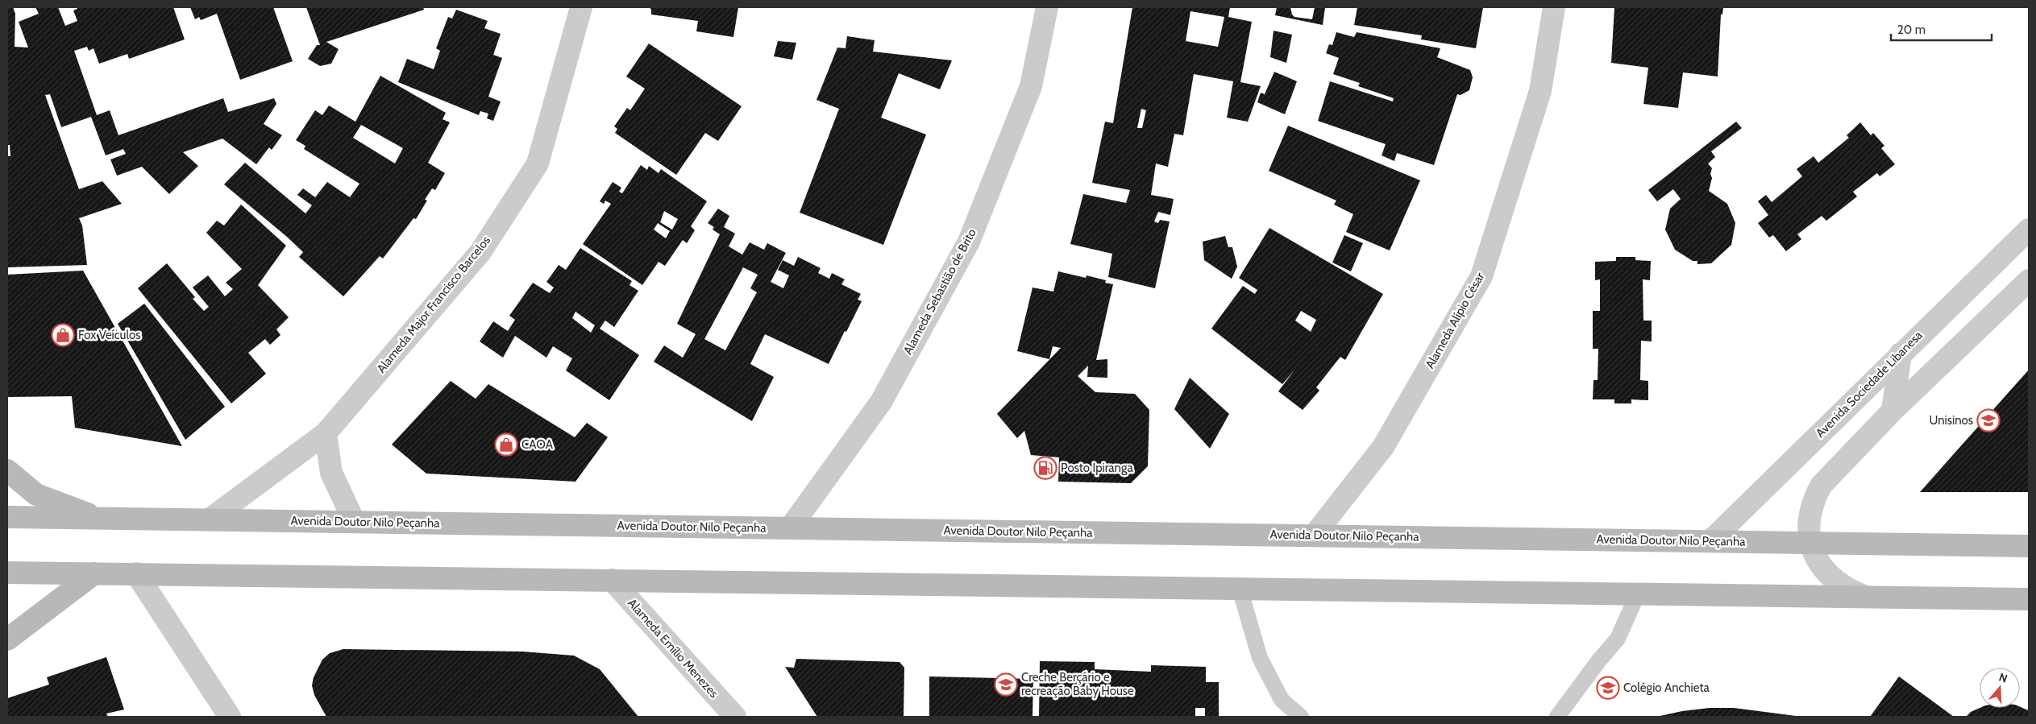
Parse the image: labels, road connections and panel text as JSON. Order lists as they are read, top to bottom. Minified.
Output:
{"streets":{"main road":["Avenida Doutor Nilo Peçanha"],"street":["Alameda Sebastião de Brito","Alameda Major Francisco Barcelos","Alameda Alípio César","Avenida Sociedade Libanesa","Alameda Emílio Menezes"]},"crossings":[["Alameda Sebastião de Brito","Avenida Doutor Nilo Peçanha"],["Alameda Major Francisco Barcelos","Avenida Doutor Nilo Peçanha"],["Alameda Alípio César","Avenida Doutor Nilo Peçanha"],["Avenida Sociedade Libanesa","Avenida Doutor Nilo Peçanha"]],"places":{"shop":["Fox Veículos","CAOA"],"school or university":["Unisinos","Creche Berçário e recreação Baby House","Colégio Anchieta"],"fuel station":["Posto Ipiranga"]},"scale_bar":"20 m","north":"top"}
